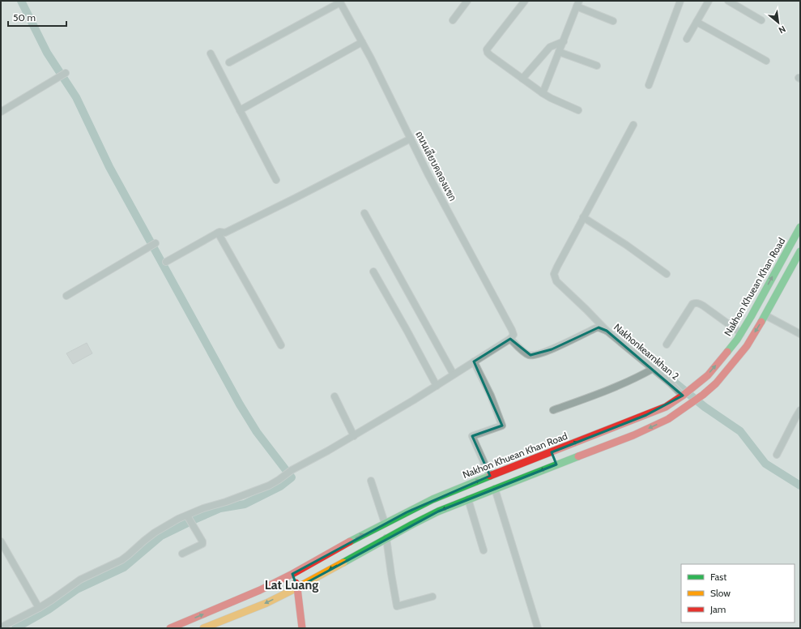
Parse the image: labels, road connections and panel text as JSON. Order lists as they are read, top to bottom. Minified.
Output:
{"streets":{"main road":["Nakhon Khuean Khan Road"],"street":["ถนนเลียบคลองแขก","Nakhonkearnkhan 2"]},"crossings":[["ถนนเลียบคลองแขก","Nakhonkearnkhan 2"],["Nakhon Khuean Khan Road","Nakhonkearnkhan 2"]],"districts":["Lat Luang"],"legend":["Fast","Slow","Jam"],"scale_bar":"50 m","north":"bottom right"}
